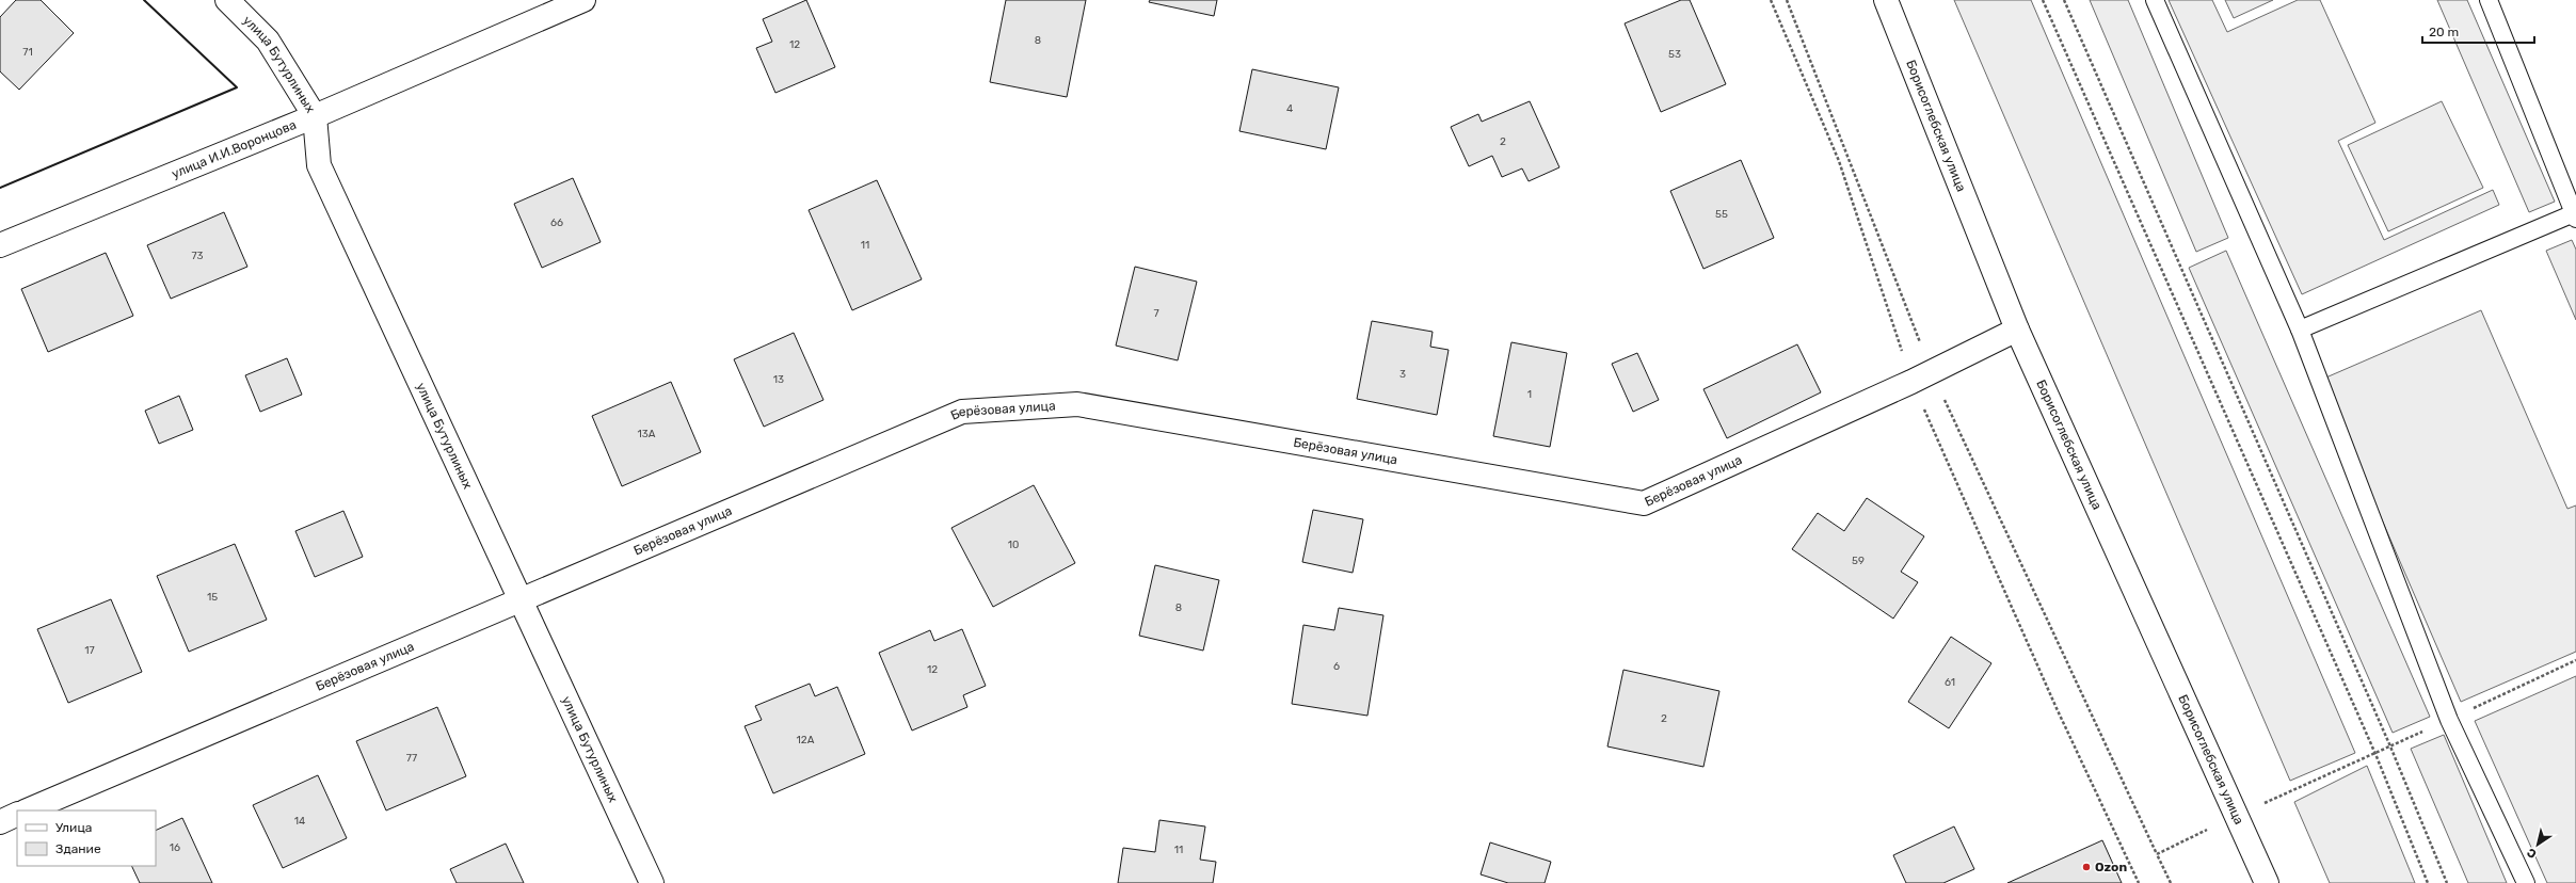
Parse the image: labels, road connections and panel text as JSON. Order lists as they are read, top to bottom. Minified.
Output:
{"streets":{"street":["улица Бутурлиных","Борисоглебская улица","улица И.И.Воронцова","Берёзовая улица"]},"crossings":[["улица Бутурлиных","улица И.И.Воронцова"],["улица Бутурлиных","Берёзовая улица"],["Борисоглебская улица","Берёзовая улица"]],"places":["Ozon"],"house_numbers":["8","12","71","53","4","2","55","66","11","73","7","3","13","1","13А","10","59","15","8","17","6","12","61","2","12А","77","14","16","11"],"legend":["Улица","Здание"],"scale_bar":"20 m","north":"bottom left"}
